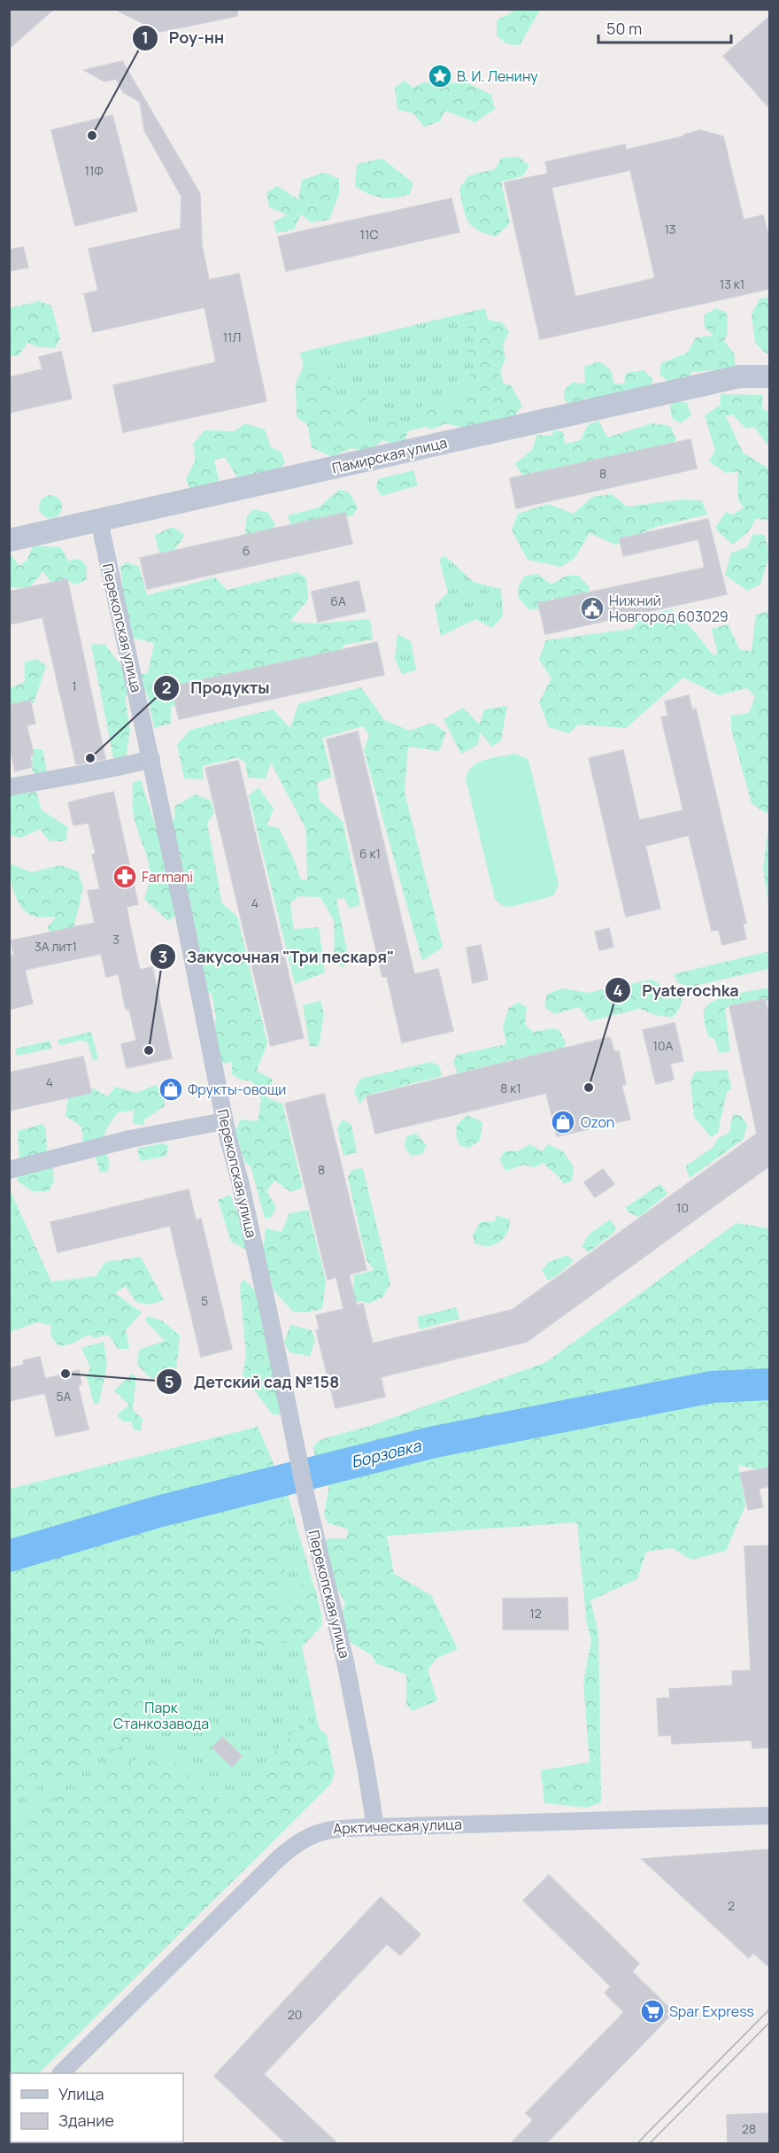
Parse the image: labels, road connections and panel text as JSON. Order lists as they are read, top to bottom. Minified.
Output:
{"streets":{"street":["Памирская улица","Перекопская улица","Арктическая улица"]},"crossings":[["Памирская улица","Перекопская улица"],["Перекопская улица","Арктическая улица"]],"water":["Борзовка"],"parks":["Парк Станкозавода"],"places":{"place":["В. И. Ленину"],"other":["Роу-нн","Продукты","Закусочная \"Три пескаря\"","Pyaterochka","Детский сад №158"],"public building":["Нижний Новгород 603029"],"pharmacy":["Farmani"],"shop":["Фрукты-овощи","Ozon"],"supermarket":["Spar Express"]},"house_numbers":["11Ф","13","11С","13 к1","11Л","8","6","6А","1","6 к1","4","3","3А лит1","10А","4","8 к1","8","10","5","5А","12","2","20","28"],"legend":["Улица","Здание"],"scale_bar":"50 m"}
